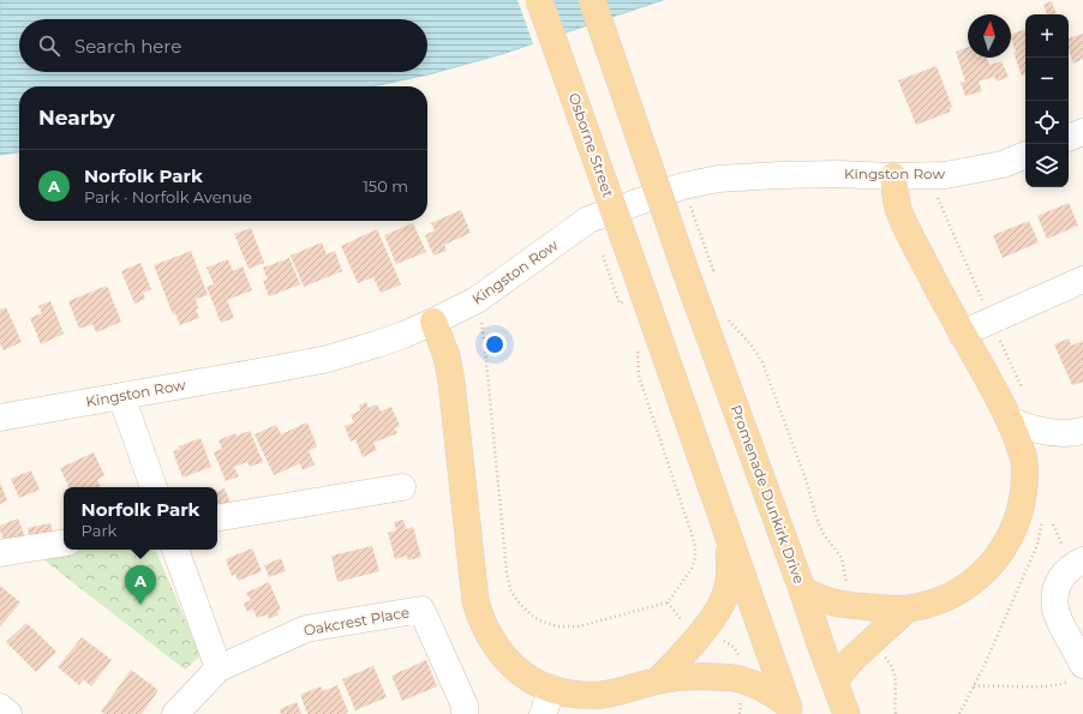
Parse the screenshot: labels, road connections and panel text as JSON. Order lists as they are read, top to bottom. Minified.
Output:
{"streets":{"main road":["Osborne Street","Promenade Dunkirk Drive"],"street":["Kingston Row","Oakcrest Place"]},"north":"top","page":{"map_buttons":["+","−"],"search":"Search here","heading":"Nearby","list":[{"mark":"A","name":"Norfolk Park","note":"Park · Norfolk Avenue","value":"150 m"}],"popup":["Norfolk Park","Park"],"pins":"A"}}
